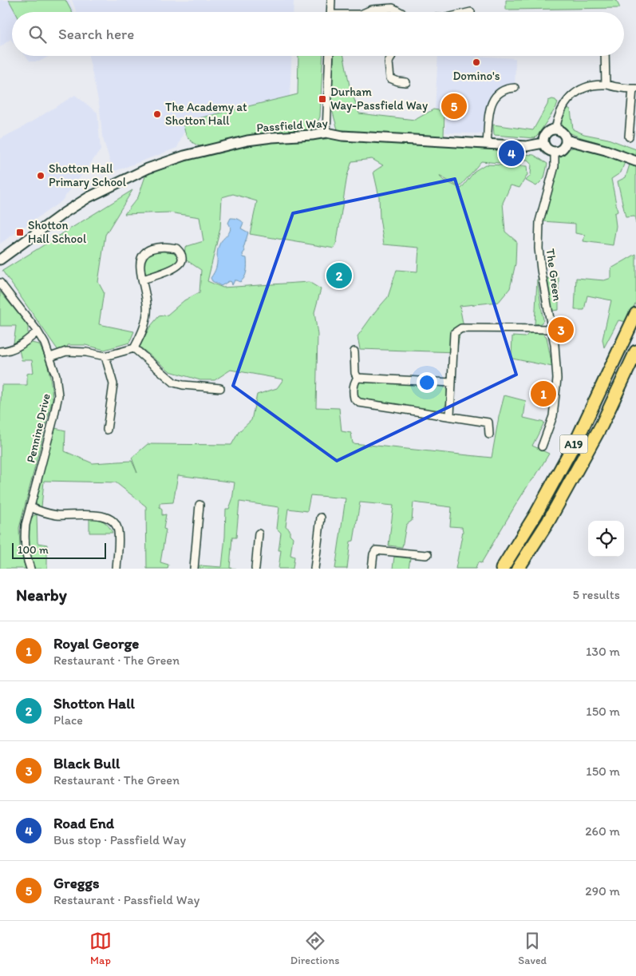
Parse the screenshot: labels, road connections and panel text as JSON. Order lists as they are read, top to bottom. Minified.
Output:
{"streets":{"highway":["A19"],"street":["Passfield Way","The Green","Pennine Drive"]},"crossings":[["Passfield Way","The Green"]],"places":{"other":["Domino's","The Academy at Shotton Hall","Shotton Hall Primary School"],"transit":["Durham Way-Passfield Way","Shotton Hall School"]},"scale_bar":"100 m","page":{"search":"Search here","pins":["5","4","2","3","1"],"scale":"100 m","heading":["Nearby","5 results"],"list":[{"mark":"1","name":"Royal George","note":"Restaurant · The Green","value":"130 m"},{"mark":"2","name":"Shotton Hall","note":"Place","value":"150 m"},{"mark":"3","name":"Black Bull","note":"Restaurant · The Green","value":"150 m"},{"mark":"4","name":"Road End","note":"Bus stop · Passfield Way","value":"260 m"},{"mark":"5","name":"Greggs","note":"Restaurant · Passfield Way","value":"290 m"}],"nav":["Map","Directions","Saved"]}}
